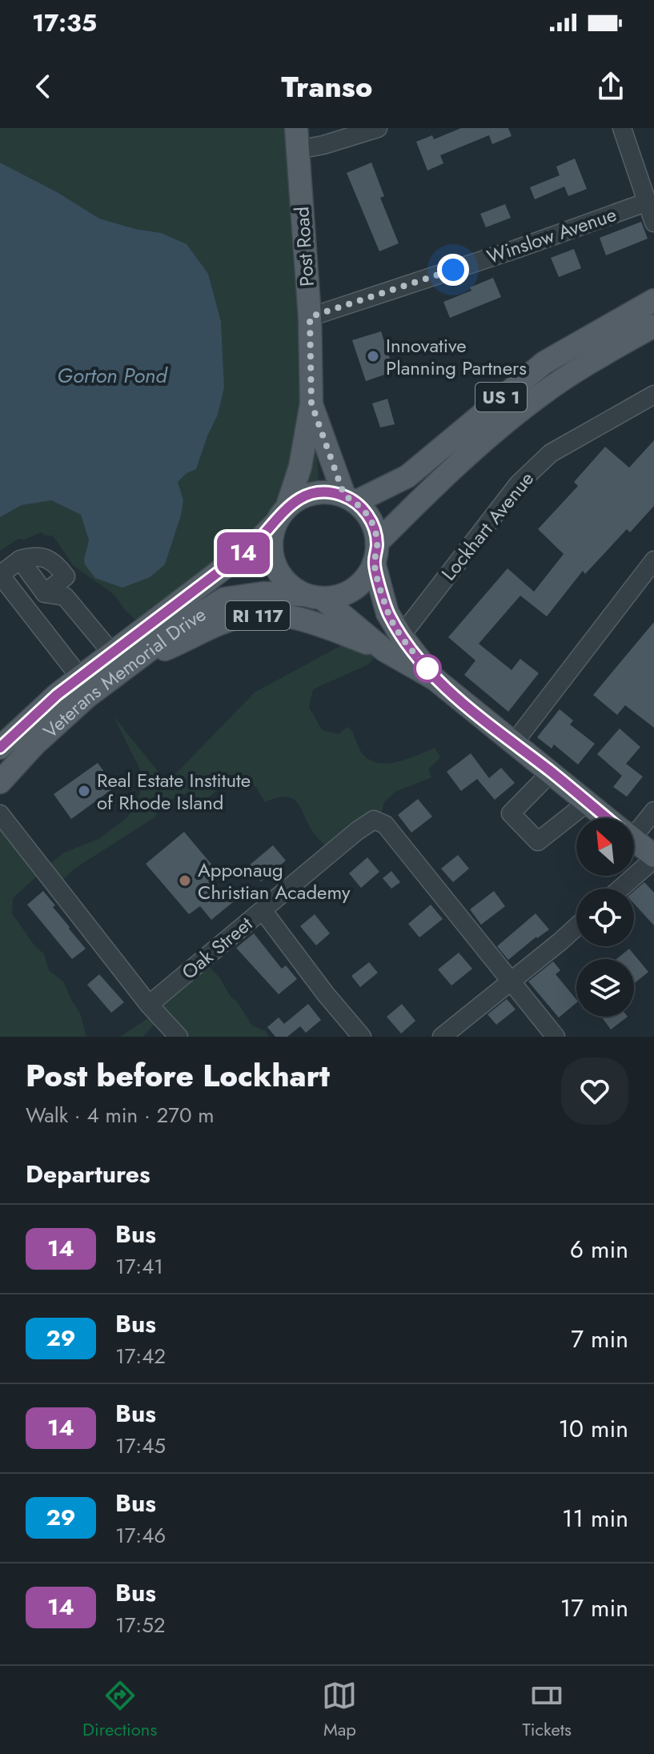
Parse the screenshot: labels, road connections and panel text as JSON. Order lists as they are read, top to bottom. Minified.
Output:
{"streets":{"main road":["Post Road","US 1","RI 117","Veterans Memorial Drive"],"street":["Winslow Avenue","Lockhart Avenue","Oak Street"]},"crossings":[["Winslow Avenue","Post Road"],["Post Road","US 1"],["Post Road","Veterans Memorial Drive"],["US 1","Veterans Memorial Drive"],["Lockhart Avenue","RI 117"],["RI 117","Veterans Memorial Drive"]],"water":["Gorton Pond"],"places":["Innovative Planning Partners","Real Estate Institute of Rhode Island","Apponaug Christian Academy"],"lines":["bus line 14"],"north":"top left","page":{"status":"17:35","header":"Transo","on_map":"14","heading":[["Post before Lockhart","Walk · 4 min · 270 m"],"Departures"],"list":[{"mark":"14","name":"Bus","note":"17:41","value":"6 min"},{"mark":"29","name":"Bus","note":"17:42","value":"7 min"},{"mark":"14","name":"Bus","note":"17:45","value":"10 min"},{"mark":"29","name":"Bus","note":"17:46","value":"11 min"},{"mark":"14","name":"Bus","note":"17:52","value":"17 min"}],"tabs":["Directions","Map","Tickets"]}}
